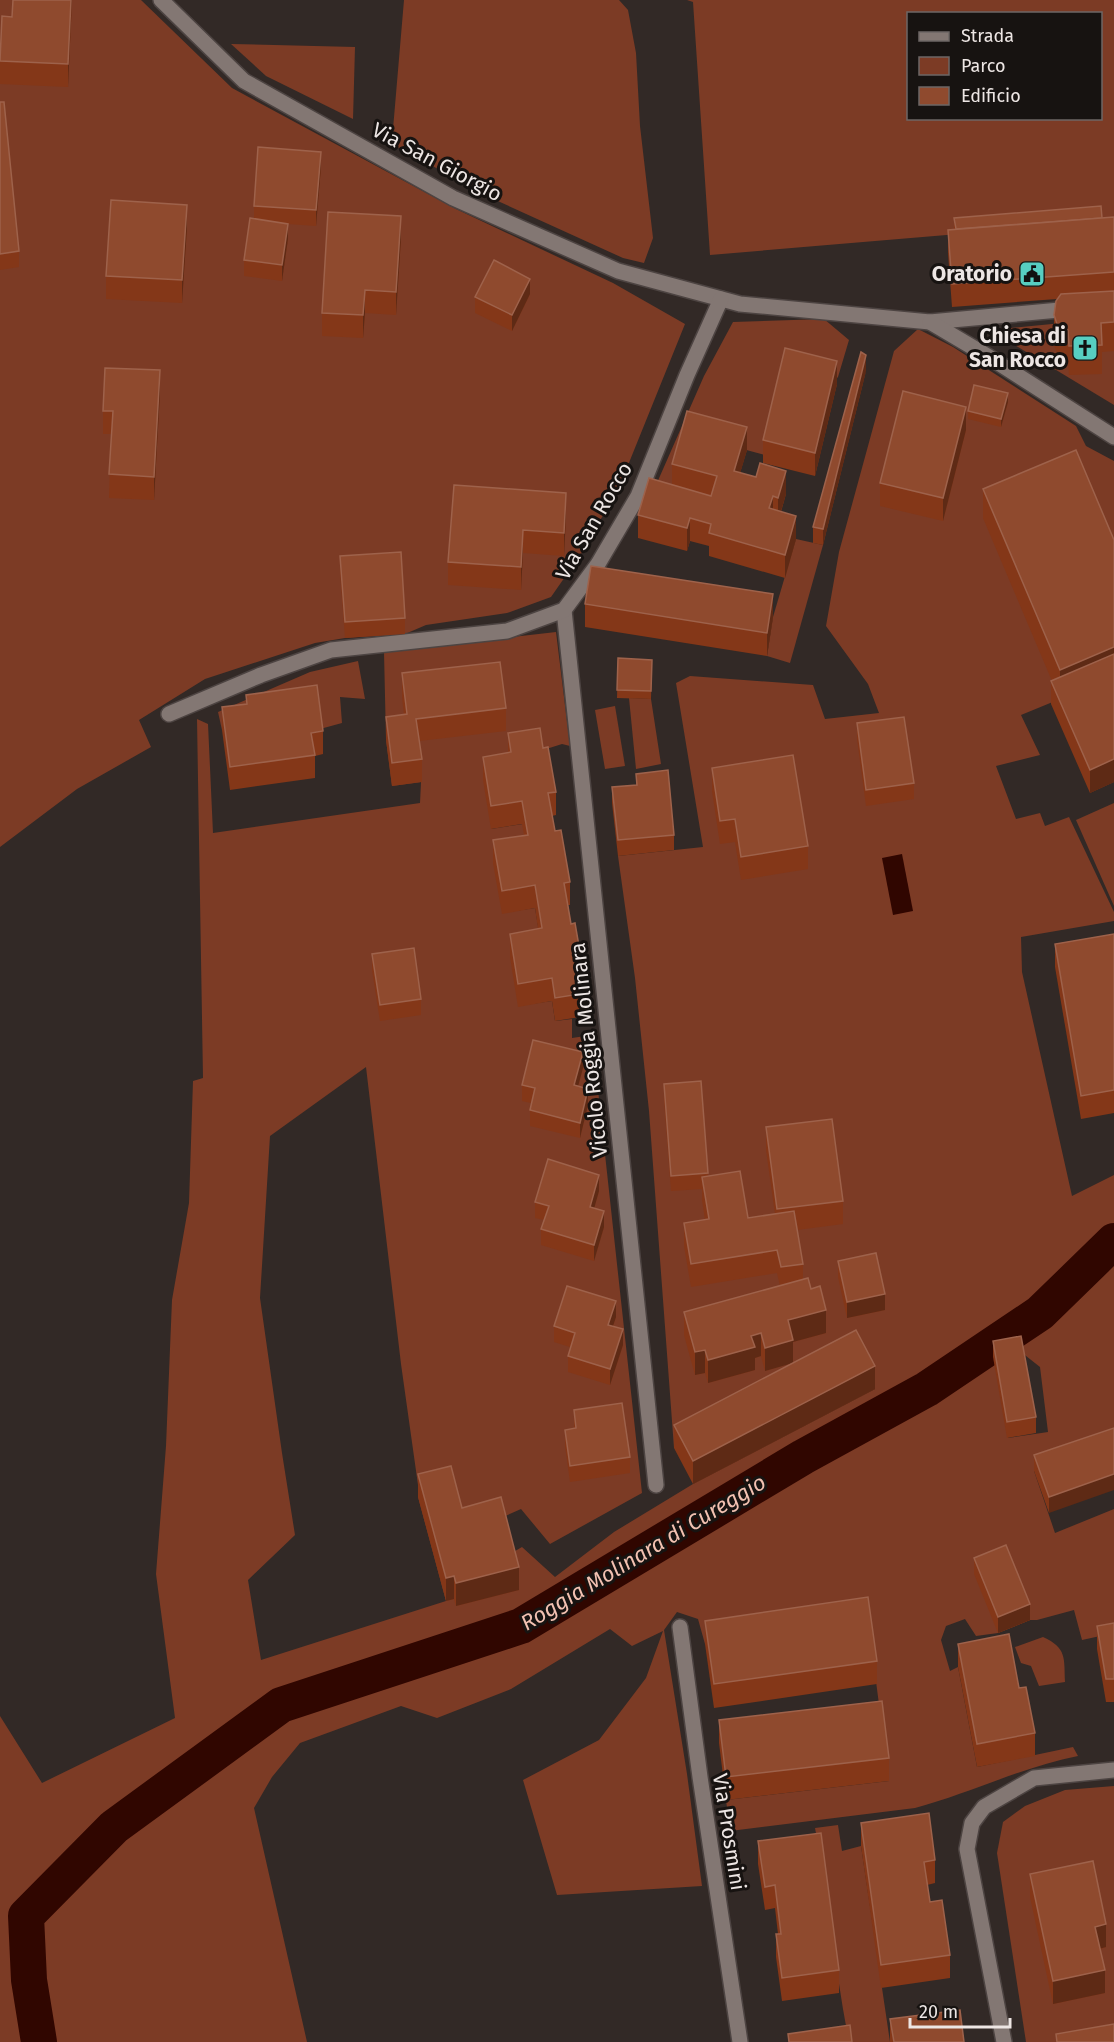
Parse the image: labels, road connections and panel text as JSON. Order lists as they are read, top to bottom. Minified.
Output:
{"streets":{"street":["Via San Giorgio","Via San Rocco","Vicolo Roggia Molinara","Via Prosmini"]},"crossings":[["Via San Giorgio","Via San Rocco"],["Via San Rocco","Vicolo Roggia Molinara"]],"water":["Roggia Molinara di Cureggio"],"places":{"public building":["Oratorio"],"church":["Chiesa di San Rocco"]},"legend":["Strada","Parco","Edificio"],"scale_bar":"20 m"}
